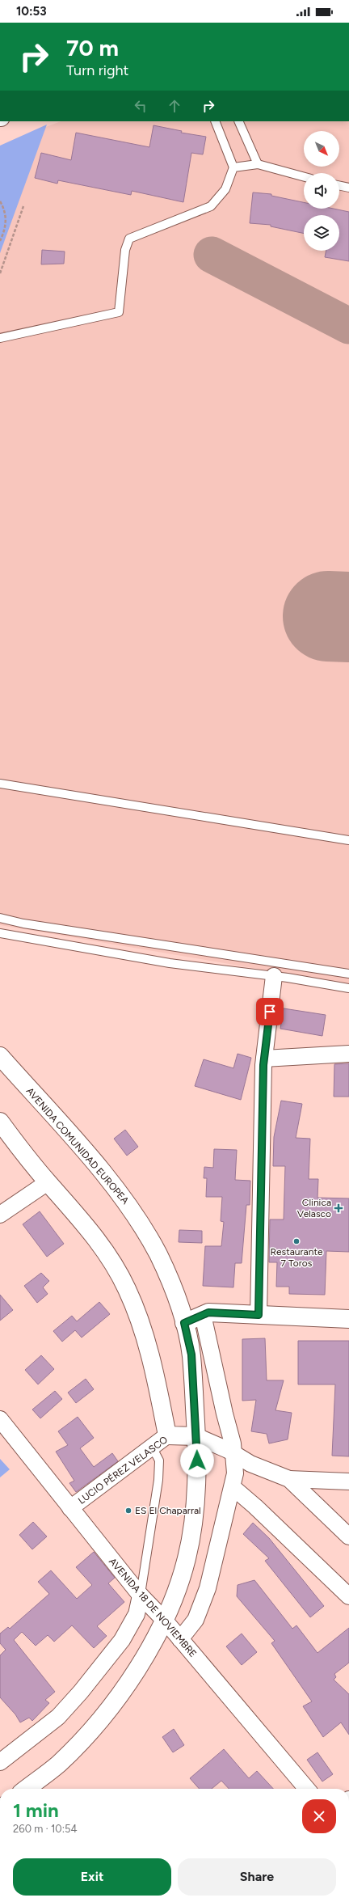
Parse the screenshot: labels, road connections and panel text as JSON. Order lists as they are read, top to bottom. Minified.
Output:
{"streets":{"main road":["AVENIDA COMUNIDAD EUROPEA","LUCIO PÉREZ VELASCO"],"street":["AVENIDA 18 DE NOVIEMBRE"]},"crossings":[["AVENIDA COMUNIDAD EUROPEA","LUCIO PÉREZ VELASCO"],["AVENIDA COMUNIDAD EUROPEA","AVENIDA 18 DE NOVIEMBRE"],["LUCIO PÉREZ VELASCO","AVENIDA 18 DE NOVIEMBRE"]],"places":{"health":["Clinica Velasco"],"other":["Restaurante 7 Toros","ES El Chaparral"]},"north":"bottom right","page":{"status":"10:53","turn":["70 m","Turn right"],"heading":["1 min","260 m · 10:54"],"buttons":["Exit","Share"]}}
